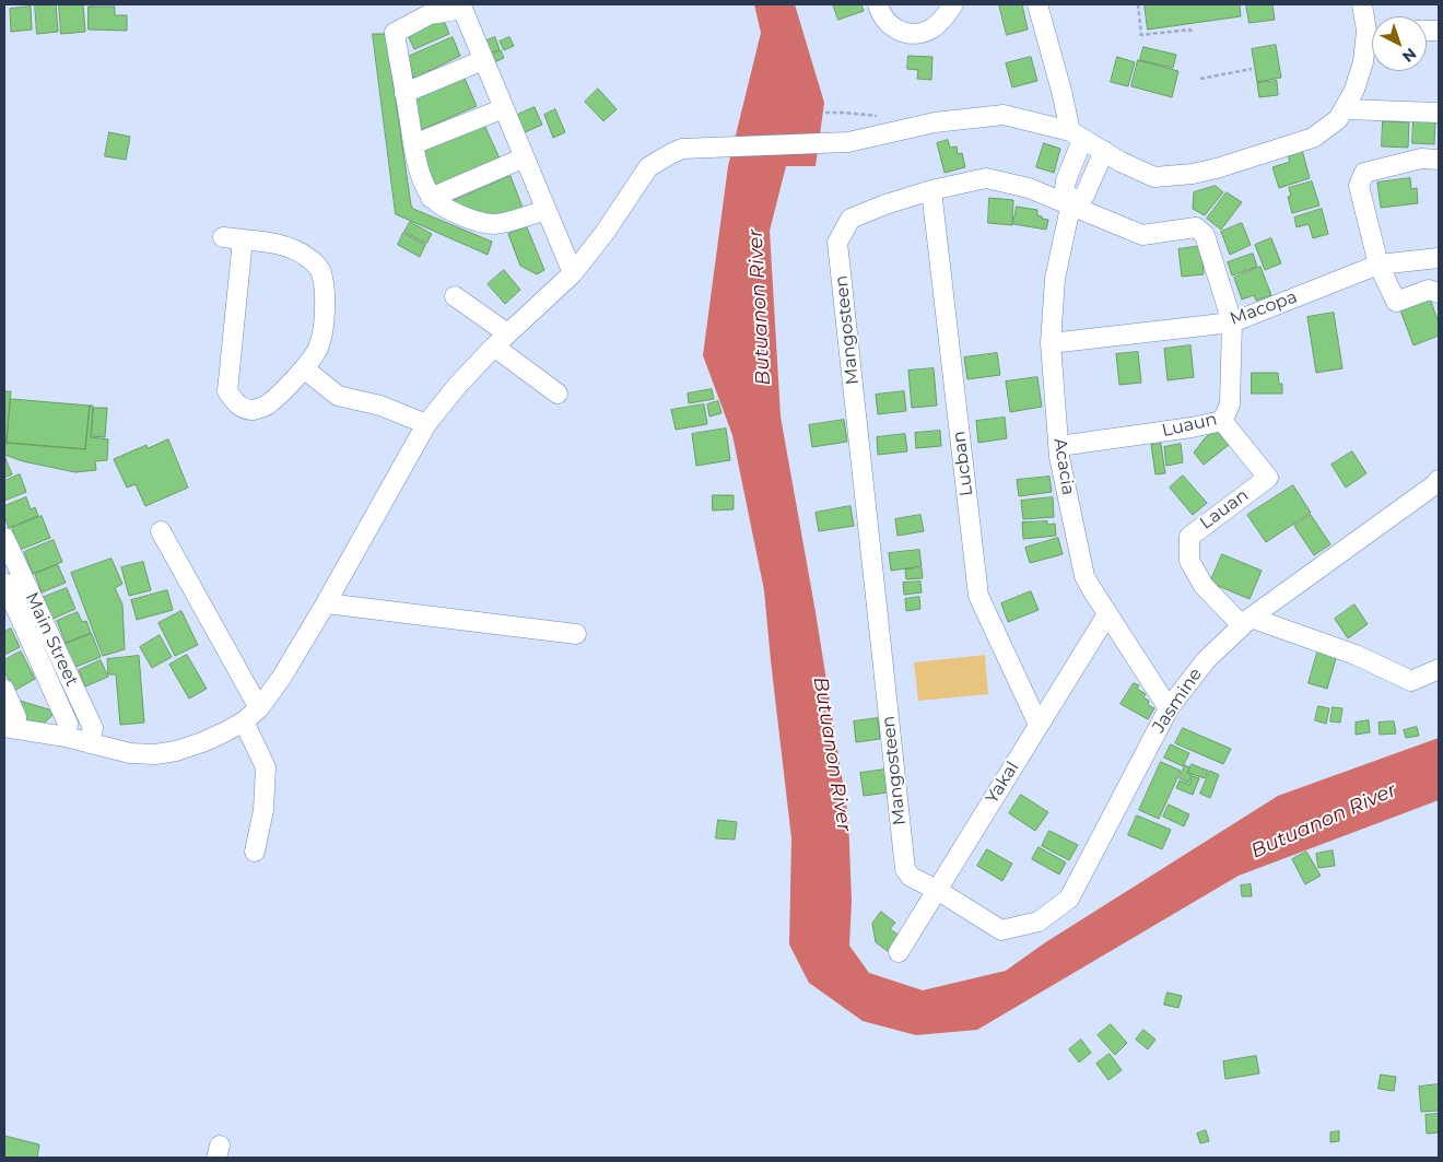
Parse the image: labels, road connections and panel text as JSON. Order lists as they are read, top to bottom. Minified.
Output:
{"streets":{"street":["Macopa","Mangosteen","Luaun","Lucban","Acacia","Lauan","Main Street","Jasmine","Yakal"]},"crossings":[["Macopa","Mangosteen"],["Macopa","Luaun"],["Macopa","Acacia"],["Mangosteen","Luaun"],["Mangosteen","Lucban"],["Mangosteen","Acacia"],["Mangosteen","Jasmine"],["Mangosteen","Yakal"],["Luaun","Acacia"],["Luaun","Lauan"],["Lucban","Yakal"],["Acacia","Jasmine"],["Acacia","Yakal"],["Lauan","Jasmine"],["Jasmine","Yakal"]],"water":["Butuanon River"],"north":"bottom right"}
